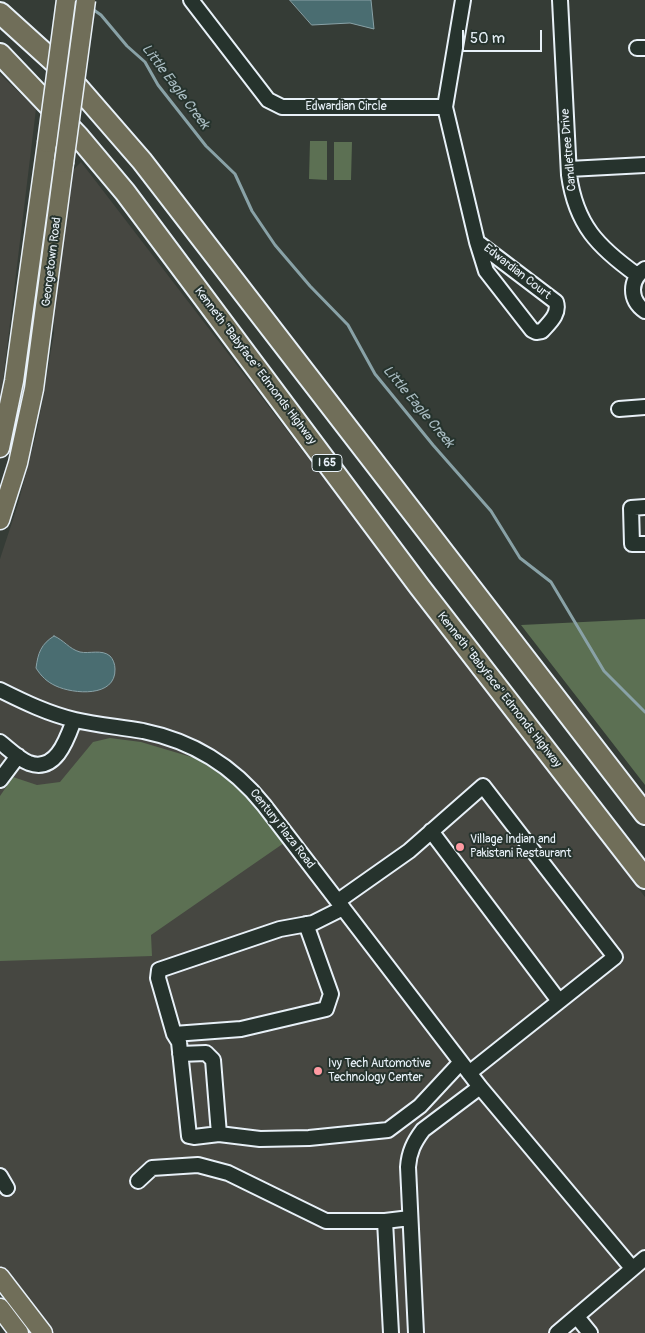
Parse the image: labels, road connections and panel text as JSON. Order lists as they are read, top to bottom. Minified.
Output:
{"streets":{"highway":["Kenneth \"Babyface\" Edmonds Highway","I 65"],"main road":["Georgetown Road"],"street":["Edwardian Circle","Candletree Drive","Edwardian Court","Century Plaza Road"]},"crossings":[["Edwardian Circle","Edwardian Court"]],"water":["Little Eagle Creek"],"places":["Village Indian and Pakistani Restaurant","Ivy Tech Automotive Technology Center"],"scale_bar":"50 m"}
